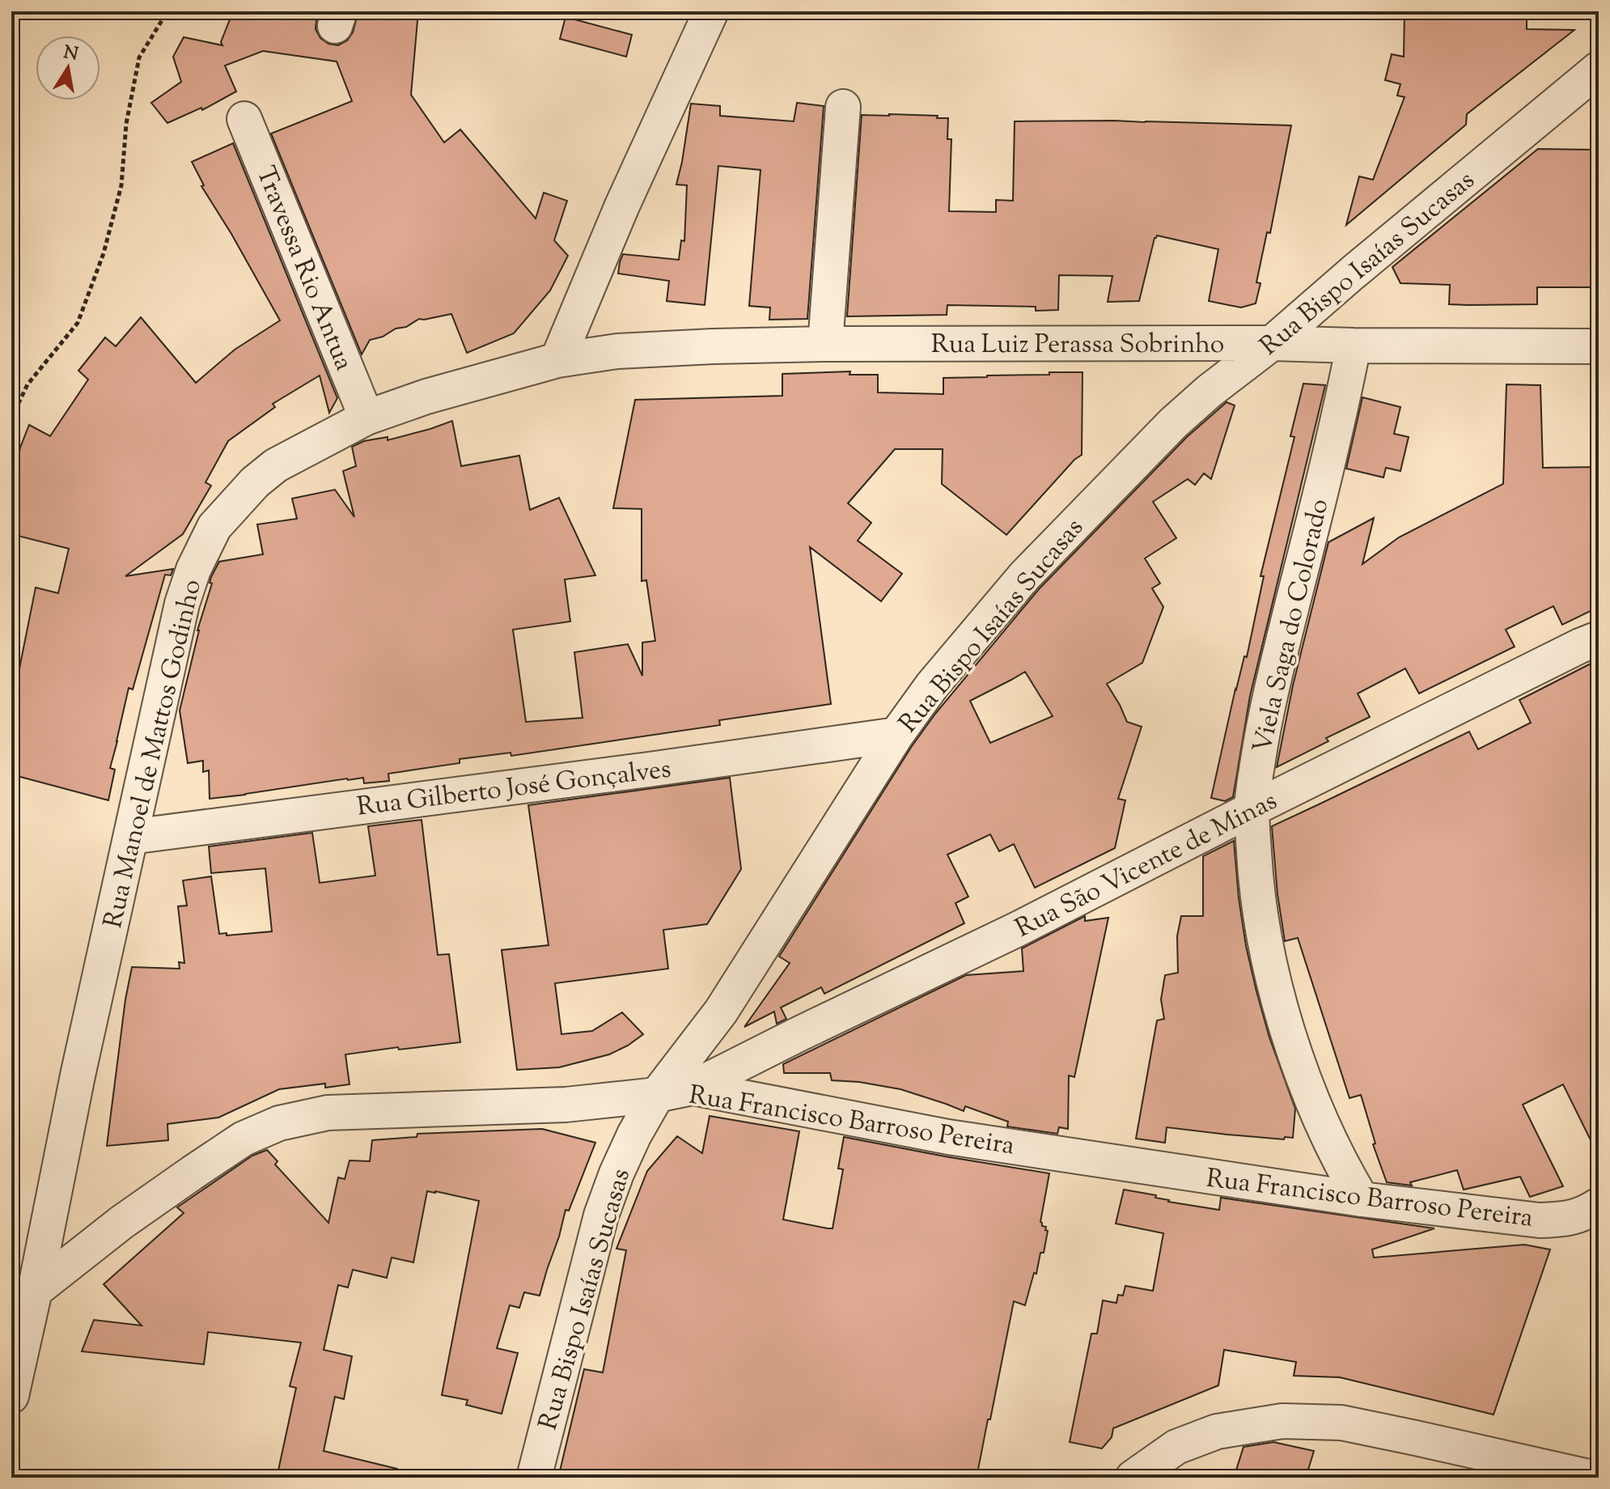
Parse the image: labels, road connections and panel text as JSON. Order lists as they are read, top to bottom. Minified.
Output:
{"streets":{"street":["Rua Bispo Isaías Sucasas","Travessa Rio Antua","Rua Luiz Perassa Sobrinho","Viela Saga do Colorado","Rua Manoel de Mattos Godinho","Rua Gilberto José Gonçalves","Rua São Vicente de Minas","Rua Francisco Barroso Pereira"]},"crossings":[["Rua Bispo Isaías Sucasas","Rua Luiz Perassa Sobrinho"],["Rua Bispo Isaías Sucasas","Rua Gilberto José Gonçalves"],["Rua Bispo Isaías Sucasas","Rua Francisco Barroso Pereira"],["Travessa Rio Antua","Rua Manoel de Mattos Godinho"],["Rua Luiz Perassa Sobrinho","Viela Saga do Colorado"],["Rua Luiz Perassa Sobrinho","Rua Manoel de Mattos Godinho"],["Viela Saga do Colorado","Rua São Vicente de Minas"],["Viela Saga do Colorado","Rua Francisco Barroso Pereira"],["Rua Manoel de Mattos Godinho","Rua Gilberto José Gonçalves"],["Rua Manoel de Mattos Godinho","Rua Francisco Barroso Pereira"],["Rua São Vicente de Minas","Rua Francisco Barroso Pereira"]],"north":"top"}
